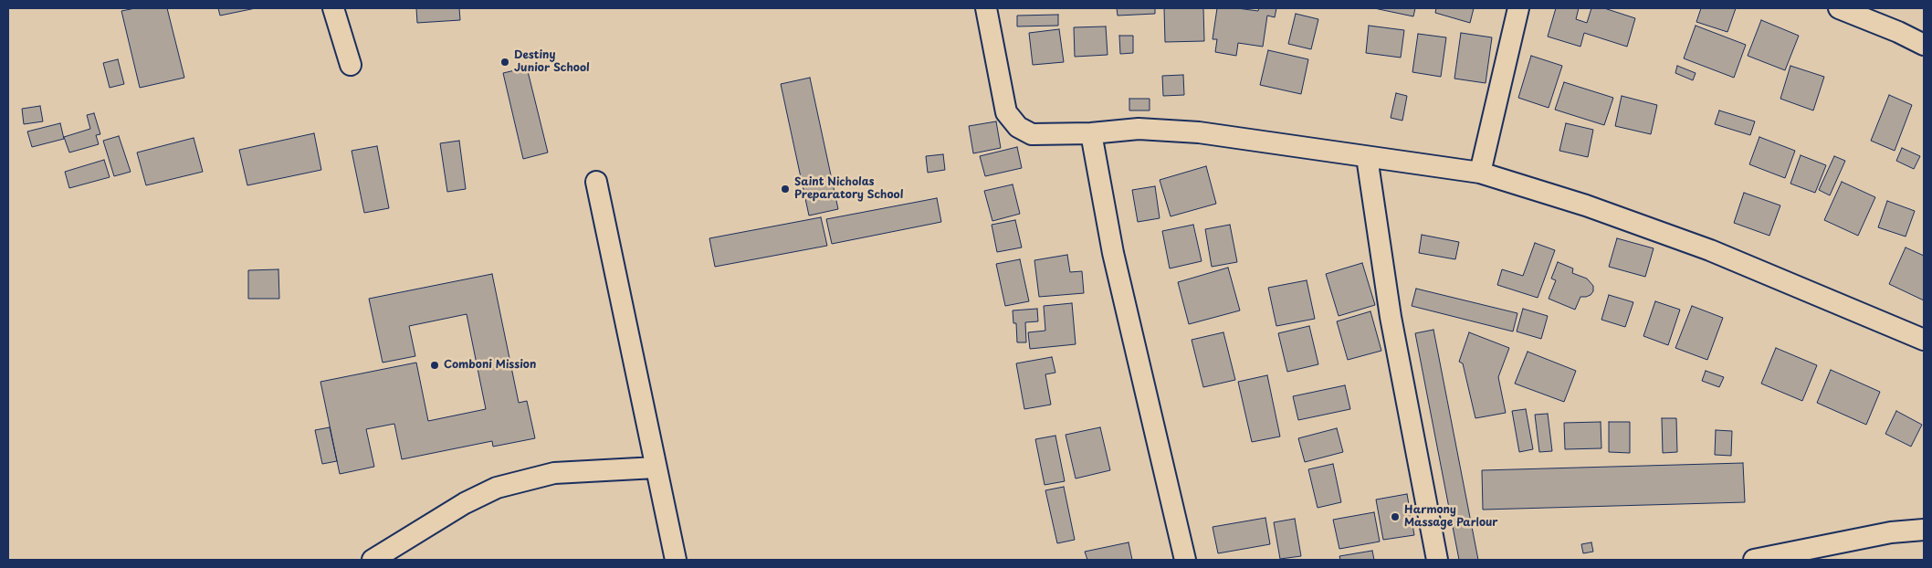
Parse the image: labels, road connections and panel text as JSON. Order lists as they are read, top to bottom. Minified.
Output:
{"places":["Destiny Junior School","Saint Nicholas Preparatory School","Comboni Mission","Harmony Massage Parlour"]}
